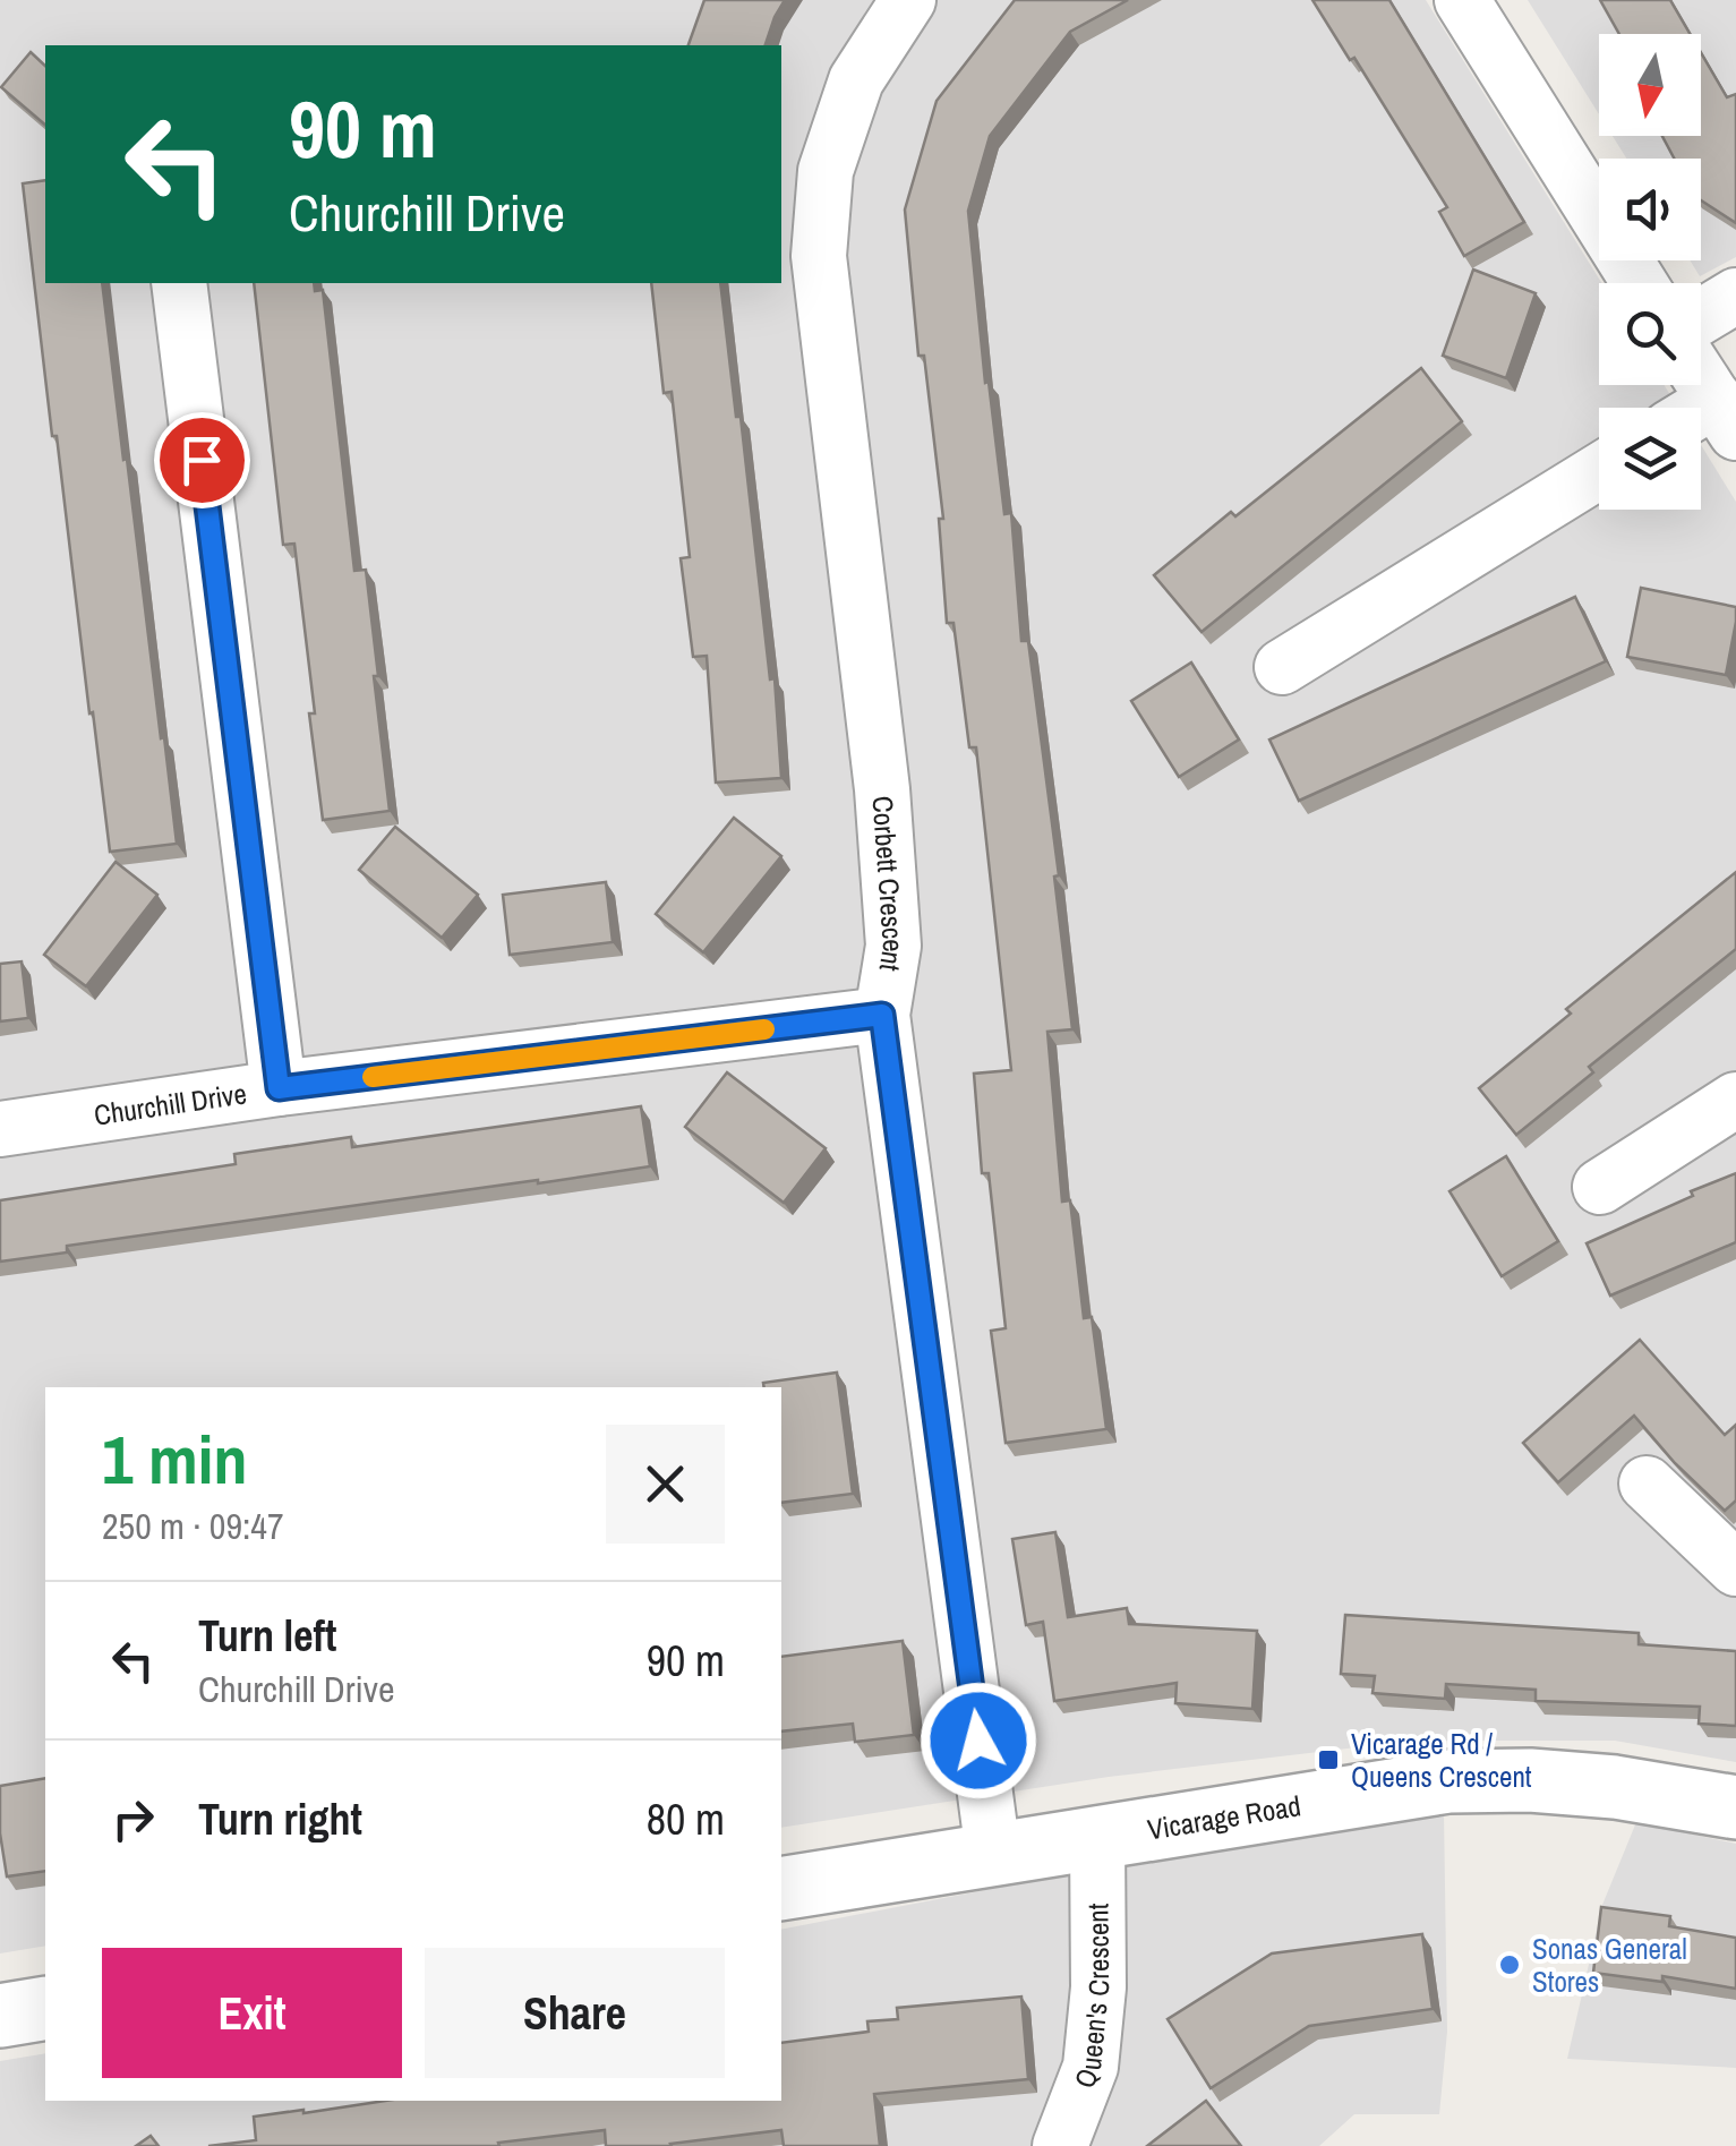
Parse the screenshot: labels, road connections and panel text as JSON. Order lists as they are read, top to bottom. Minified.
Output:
{"streets":{"street":["Corbett Crescent","Churchill Drive","Vicarage Road","Queen's Crescent"]},"crossings":[["Corbett Crescent","Churchill Drive"],["Corbett Crescent","Vicarage Road"],["Vicarage Road","Queen's Crescent"]],"places":{"transit":["Vicarage Rd / Queens Crescent"],"other":["Sonas General Stores"]},"north":"bottom","page":{"turn":["90 m","Churchill Drive"],"heading":["1 min","250 m · 09:47"],"list":[{"name":"Turn left","note":"Churchill Drive","value":"90 m"},{"name":"Turn right","value":"80 m"}],"buttons":["Exit","Share"]}}
